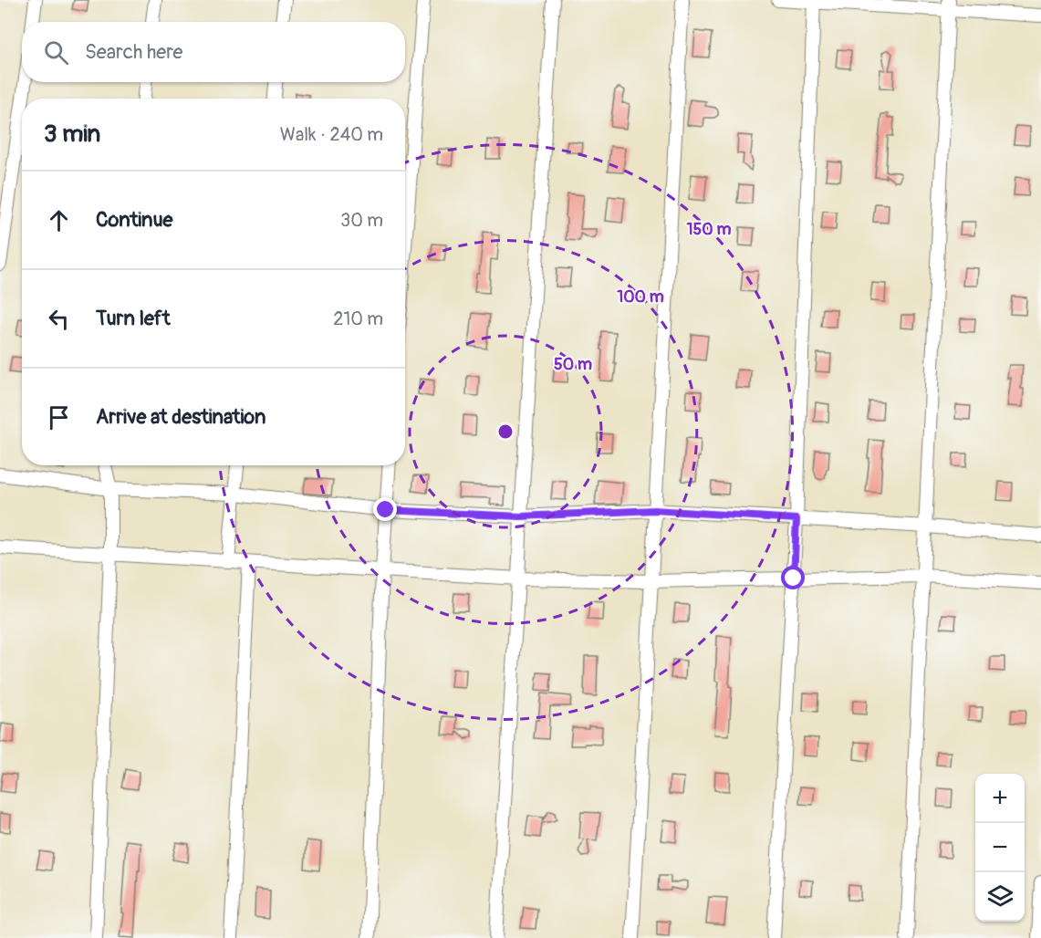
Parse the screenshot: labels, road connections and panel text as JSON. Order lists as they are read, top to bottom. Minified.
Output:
{"page":{"search":"Search here","heading":["3 min","Walk · 240 m"],"list":[["Continue","30 m"],["Turn left","210 m"],"Arrive at destination"],"map_buttons":["+","−"]},"rings":["150 m","100 m","50 m"]}
